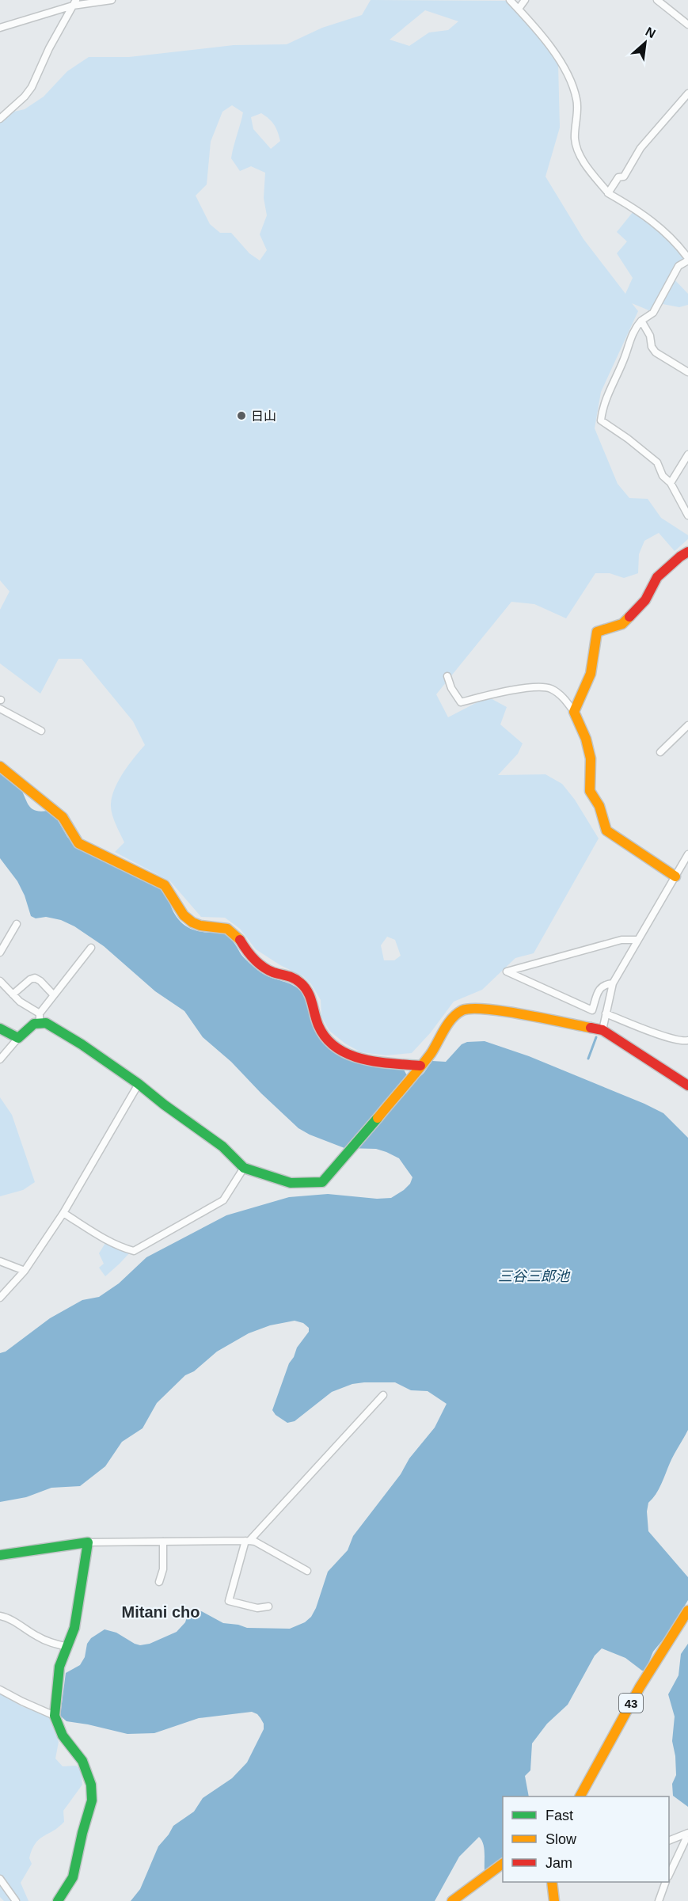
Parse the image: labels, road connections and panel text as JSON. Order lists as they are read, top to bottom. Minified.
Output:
{"streets":{"street":["43"]},"districts":["Mitani cho"],"water":["三谷三郎池"],"places":["日山"],"legend":["Fast","Slow","Jam"],"north":"top right"}
